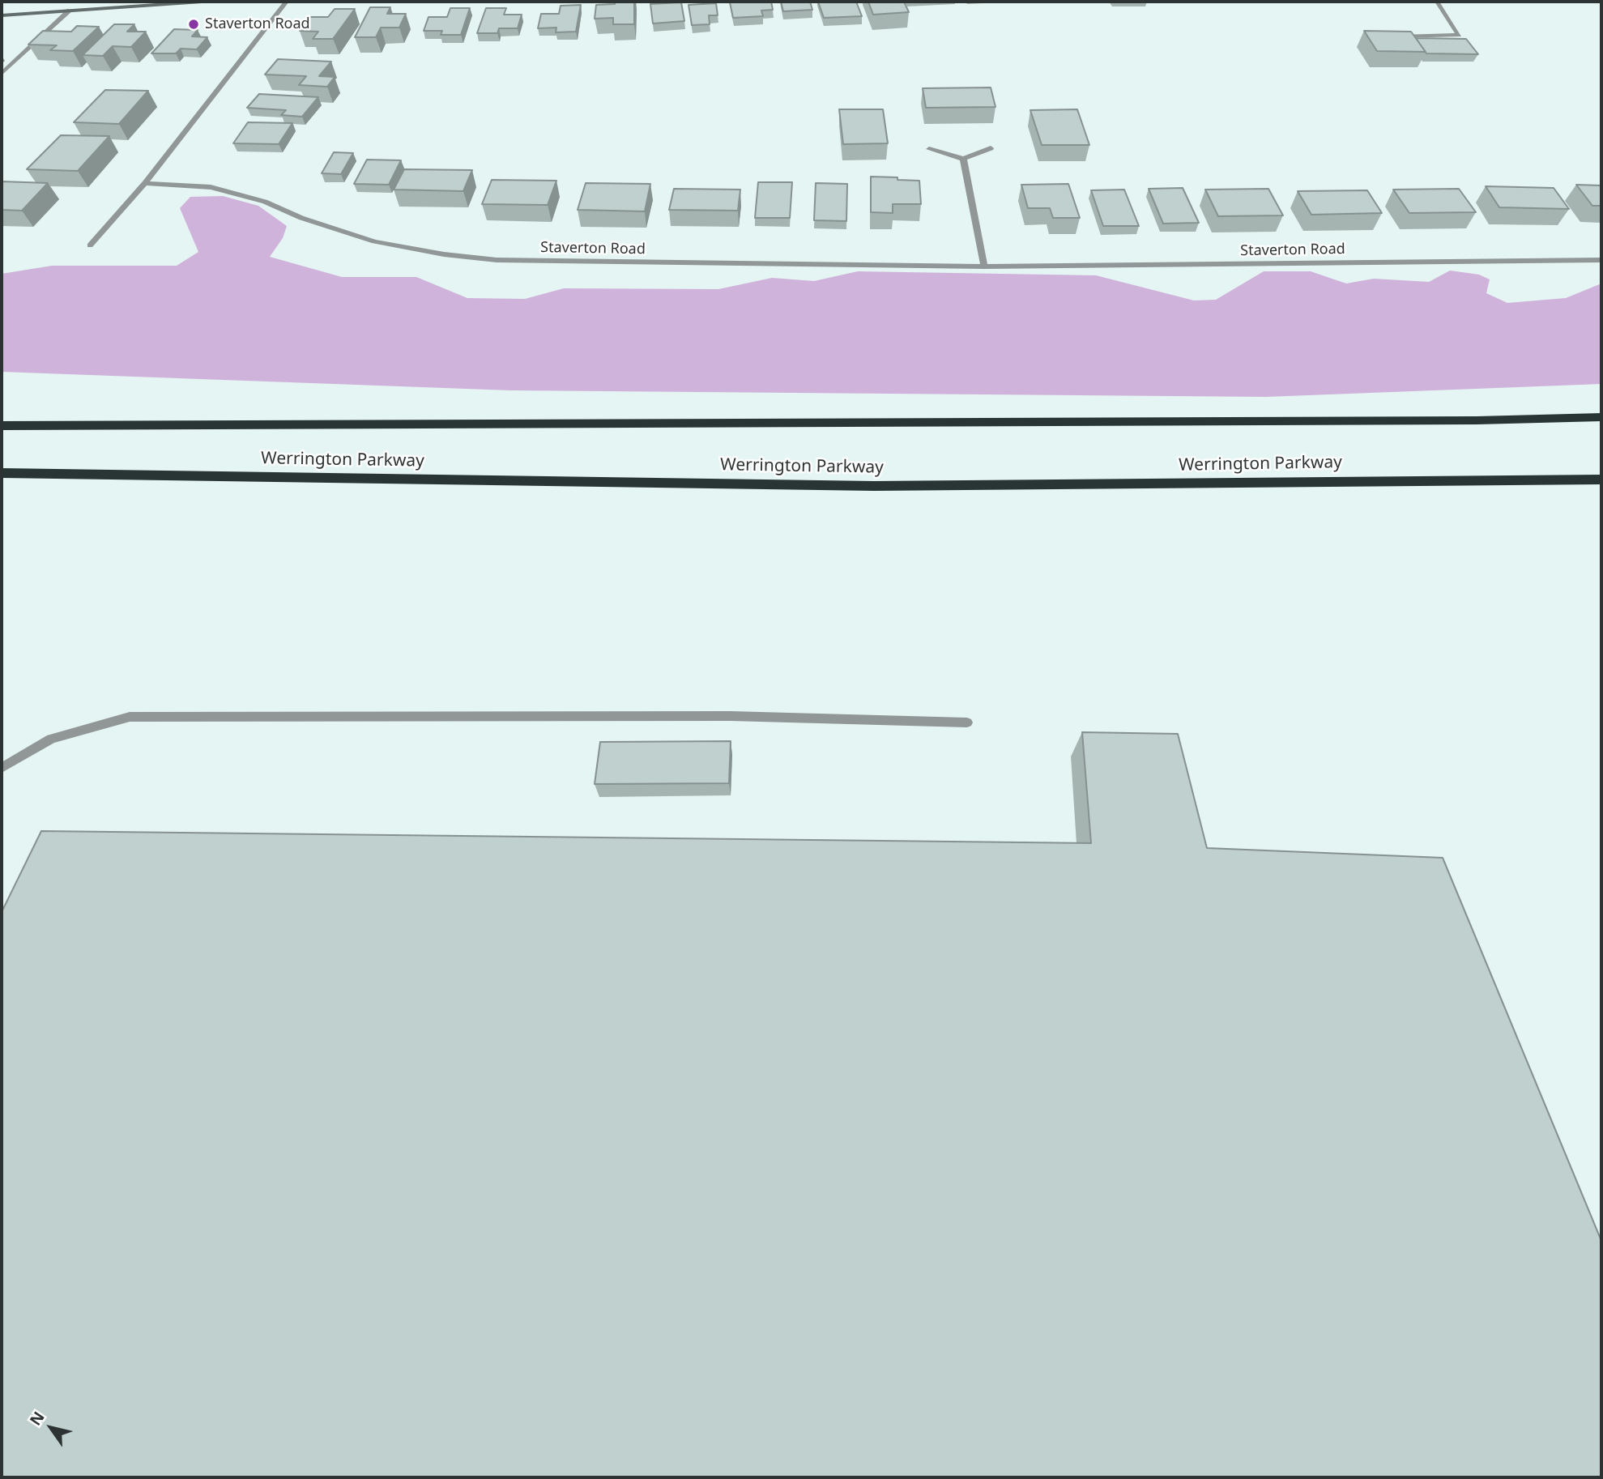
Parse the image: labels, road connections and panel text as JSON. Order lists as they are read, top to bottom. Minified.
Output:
{"streets":{"highway":["Werrington Parkway"],"street":["Staverton Road"]},"places":["Staverton Road"],"north":"top left"}
